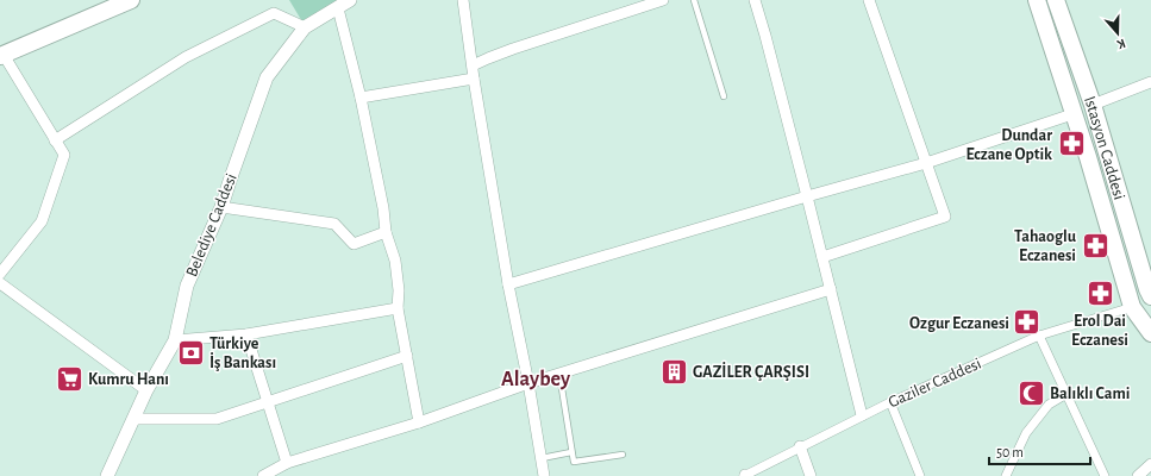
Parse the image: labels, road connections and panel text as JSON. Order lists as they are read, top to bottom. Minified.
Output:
{"streets":{"main road":["Istasyon Caddesi"],"street":["Belediye Caddesi","Gaziler Caddesi"]},"districts":["Alaybey"],"places":{"pharmacy":["Dundar Eczane Optik","Tahaoglu Eczanesi","Erol Dai Eczanesi","Ozgur Eczanesi"],"bank":["Türkiye İş Bankası"],"building":["GAZİLER ÇARŞISI"],"supermarket":["Kumru Hanı"],"mosque":["Balıklı Cami"]},"scale_bar":"50 m","north":"bottom"}
